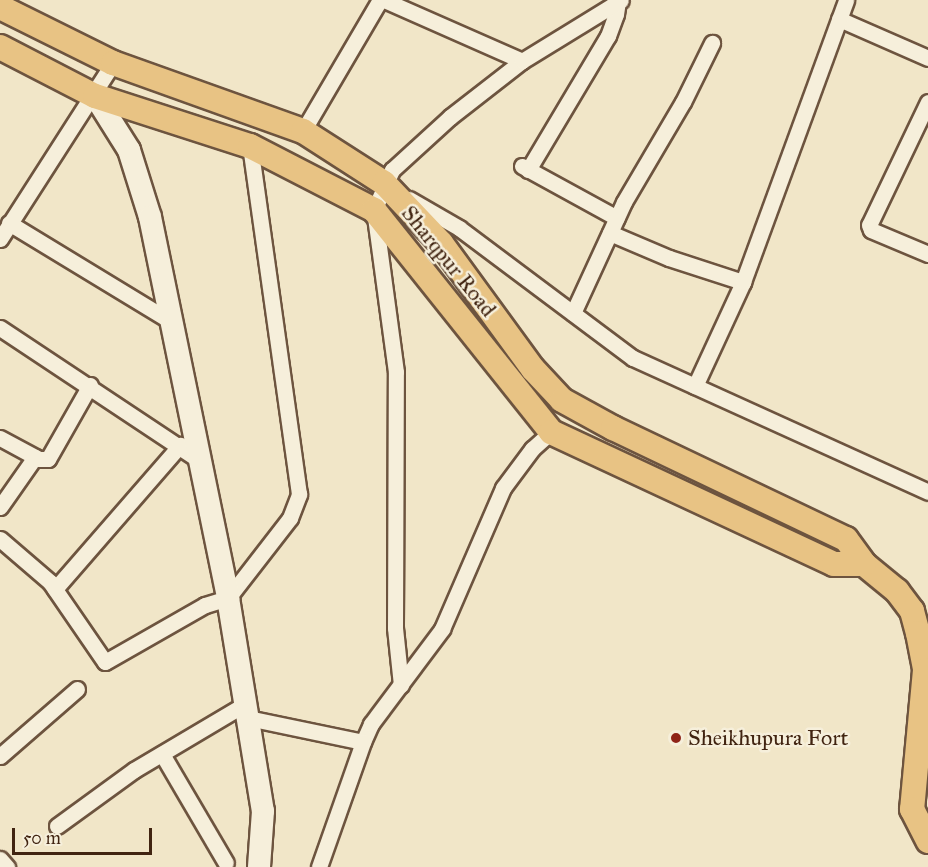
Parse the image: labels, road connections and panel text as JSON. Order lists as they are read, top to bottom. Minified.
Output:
{"streets":{"main road":["Sharqpur Road"]},"places":["Sheikhupura Fort"],"scale_bar":"50 m"}
